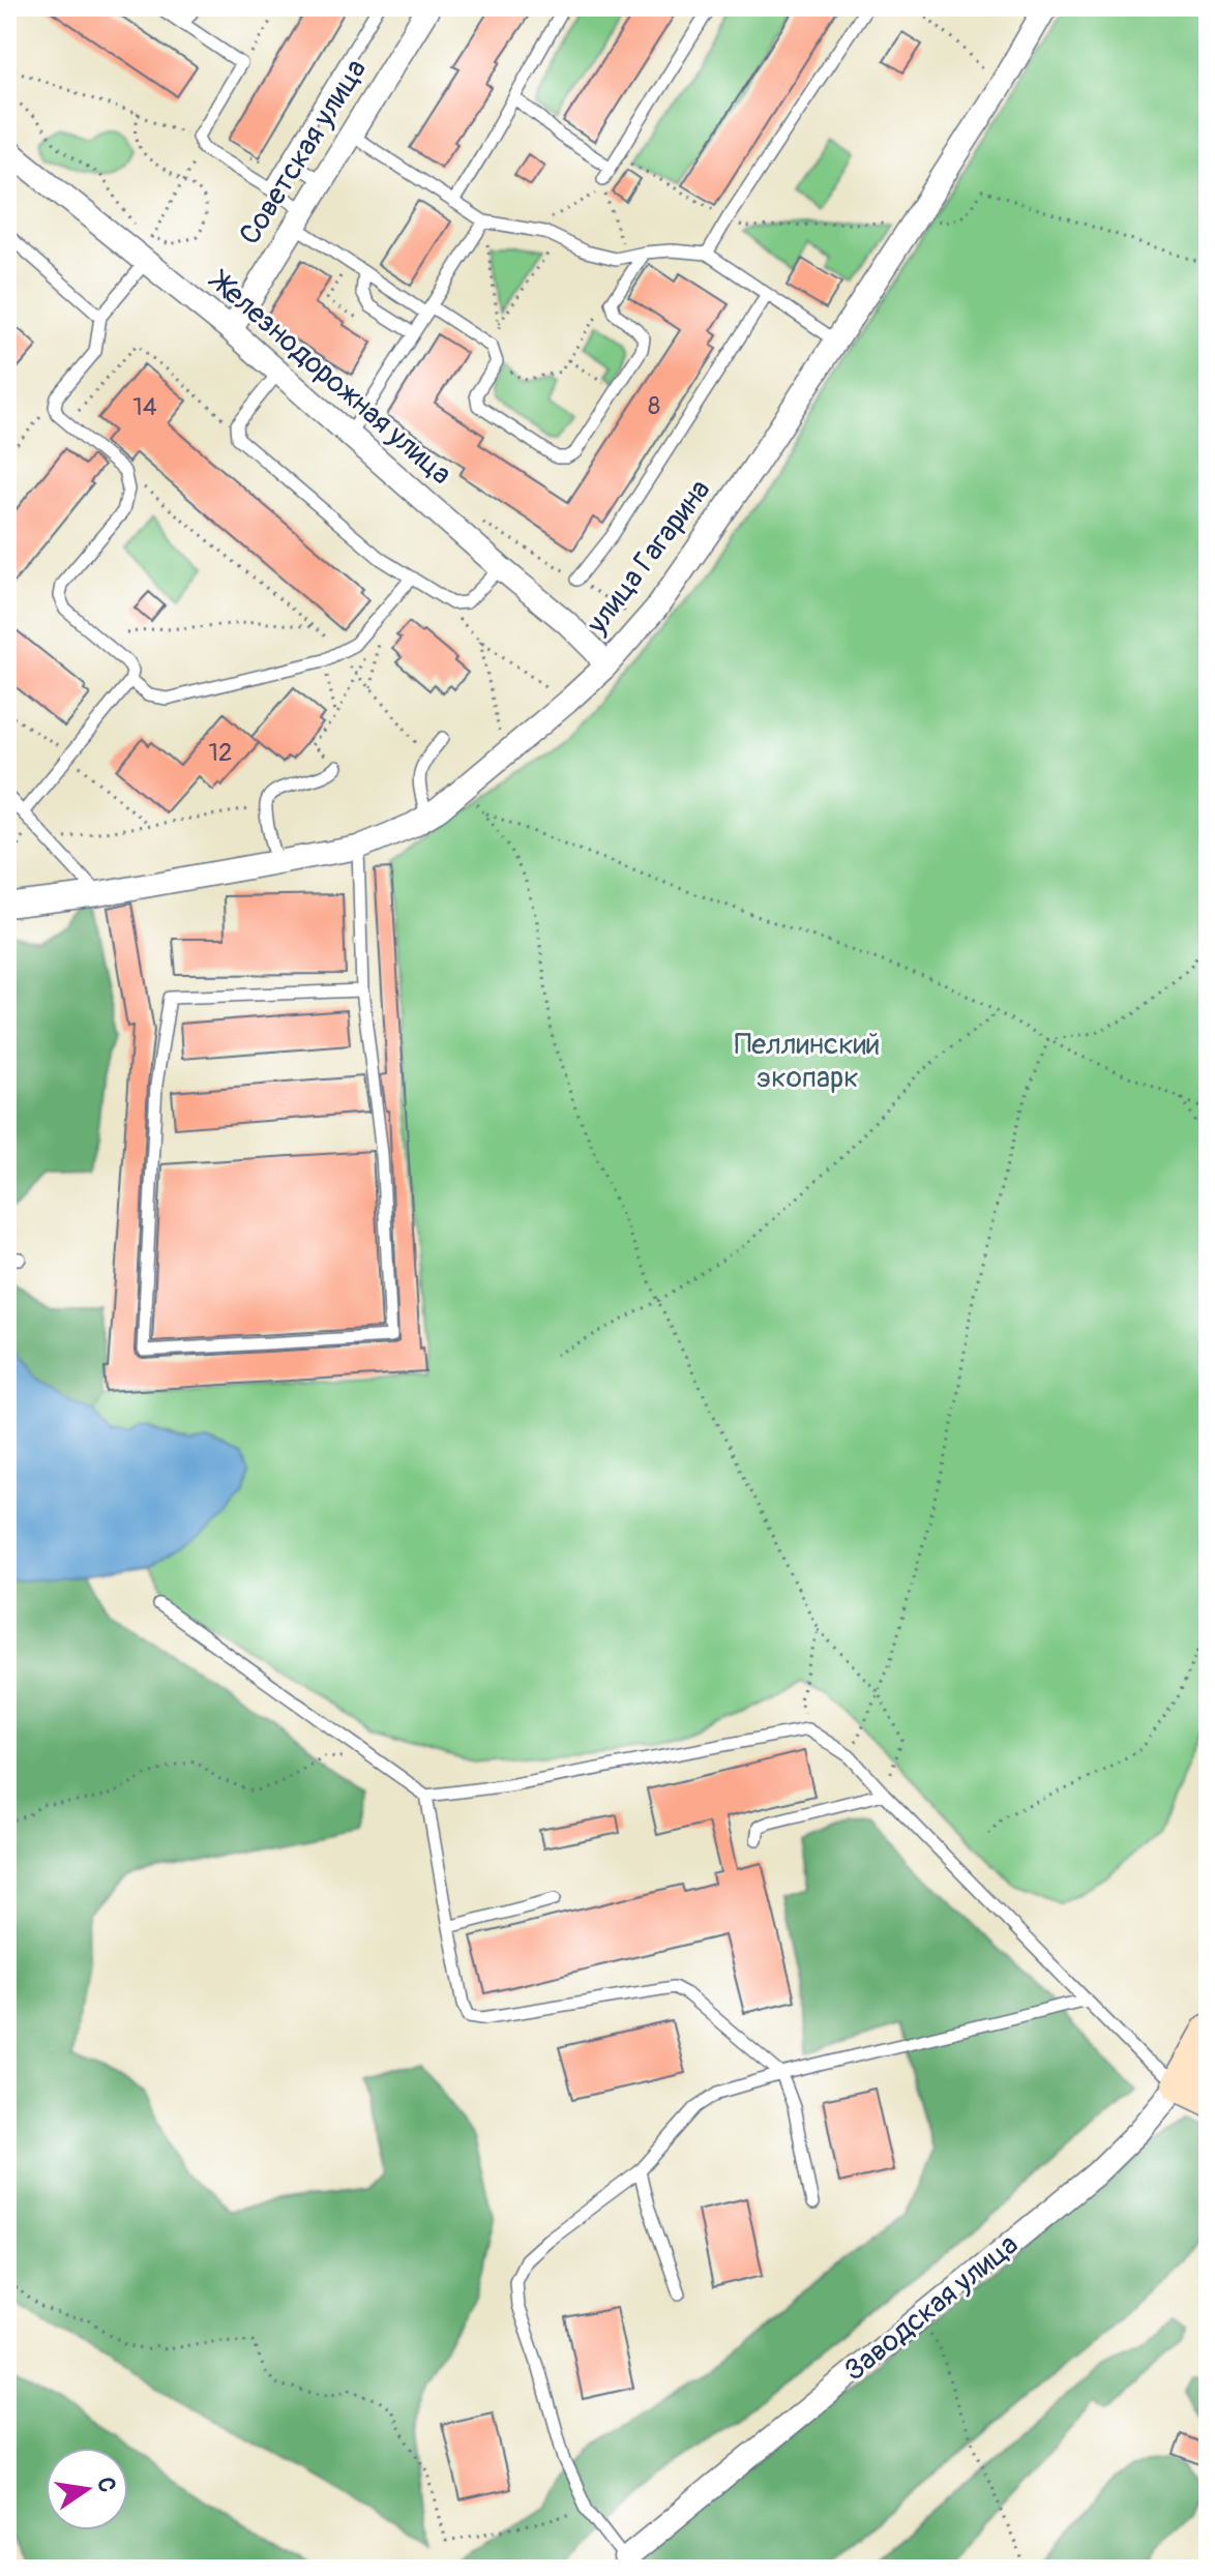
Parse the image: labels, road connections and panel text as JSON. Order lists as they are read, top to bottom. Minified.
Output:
{"streets":{"street":["Советская улица","Железнодорожная улица","улица Гагарина","Заводская улица"]},"crossings":[["Советская улица","Железнодорожная улица"],["Железнодорожная улица","улица Гагарина"]],"parks":["Пеллинский экопарк"],"house_numbers":["8","14","12"],"north":"right"}
